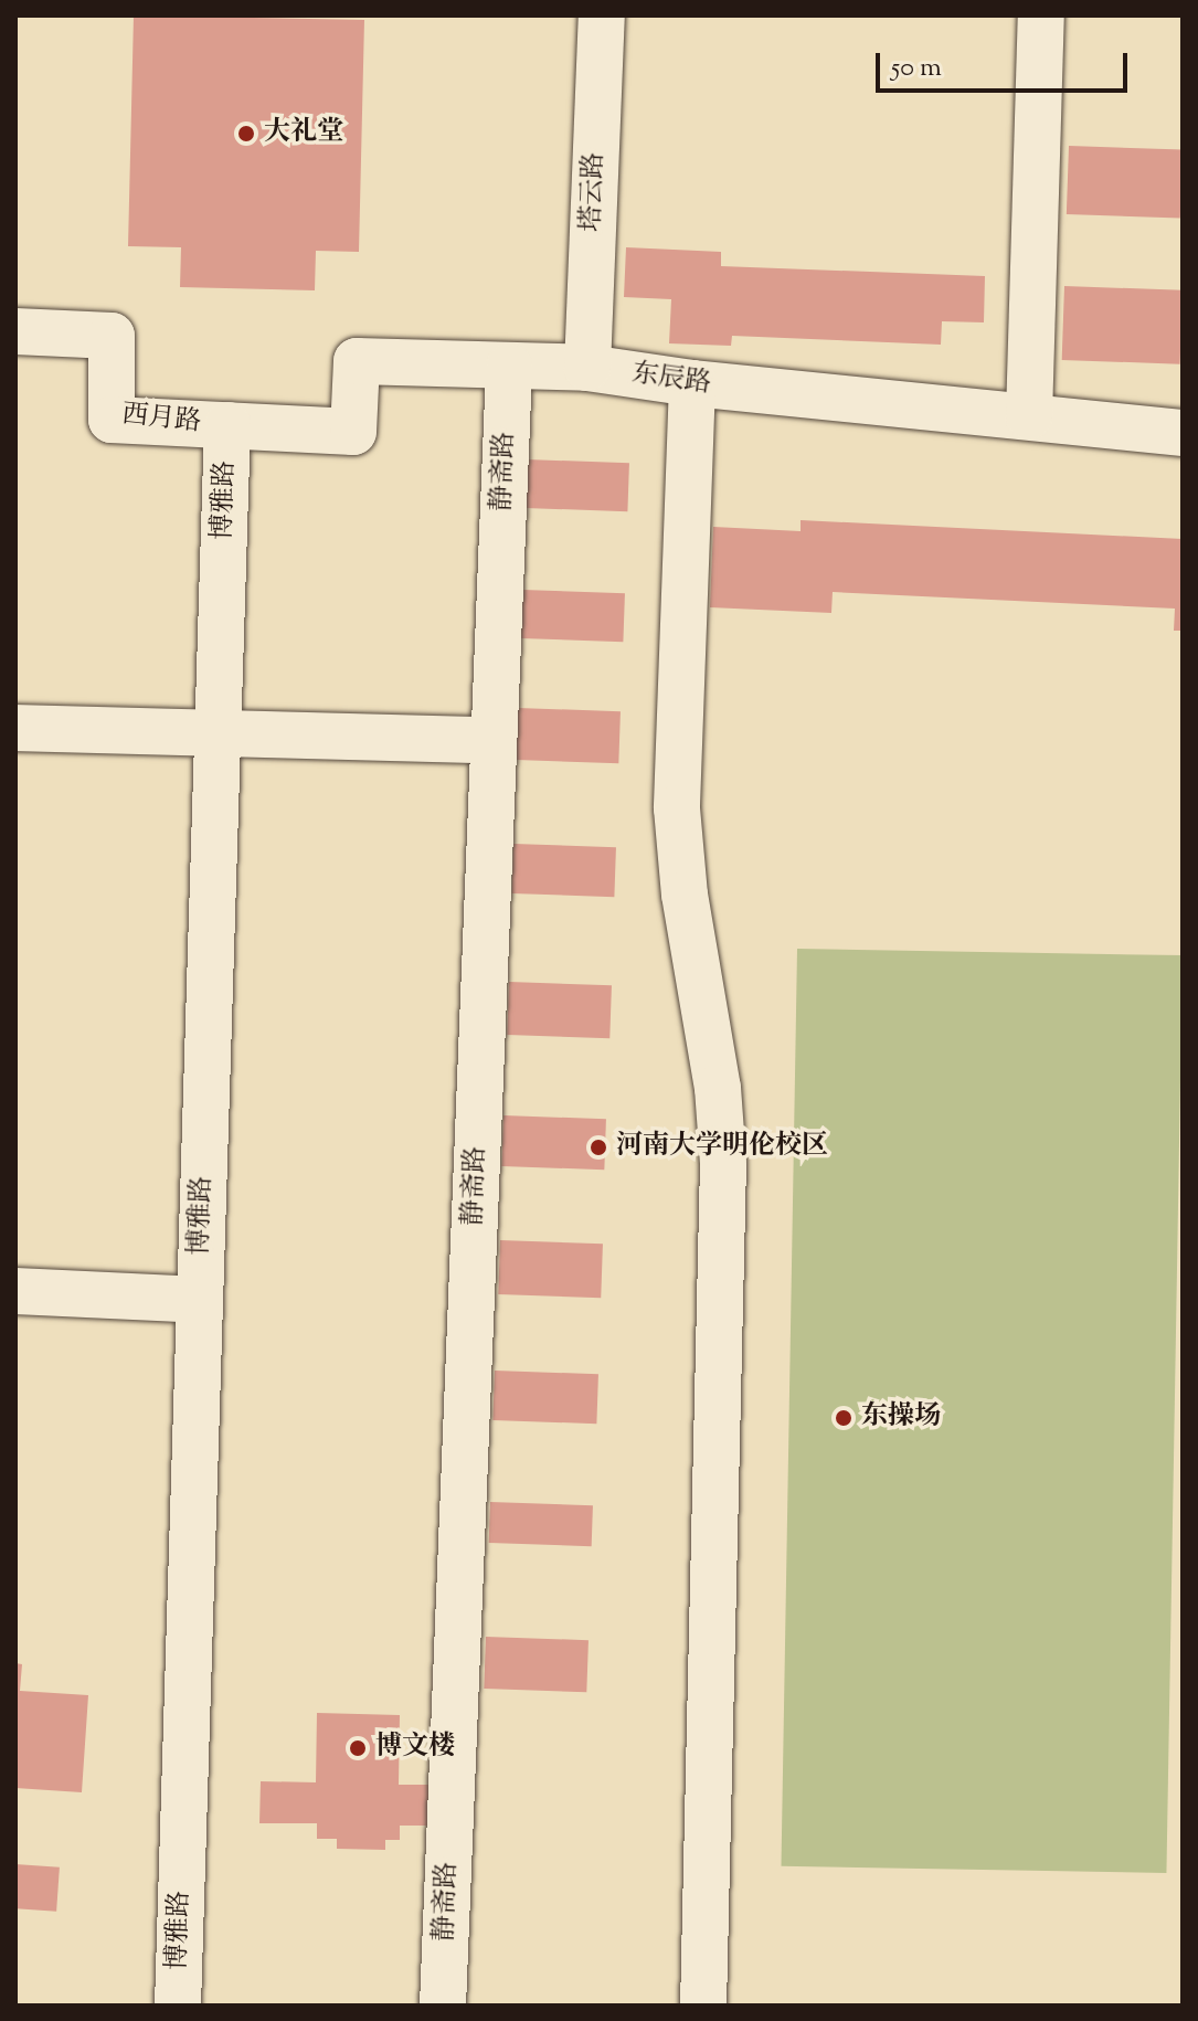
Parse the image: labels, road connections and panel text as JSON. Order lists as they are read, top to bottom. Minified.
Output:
{"streets":{"lane":["塔云路","东辰路","西月路","静斋路","博雅路"]},"crossings":[["塔云路","东辰路"],["东辰路","西月路"],["东辰路","静斋路"],["东辰路","博雅路"],["西月路","博雅路"]],"places":["大礼堂","河南大学明伦校区","东操场","博文楼"],"scale_bar":"50 m"}
